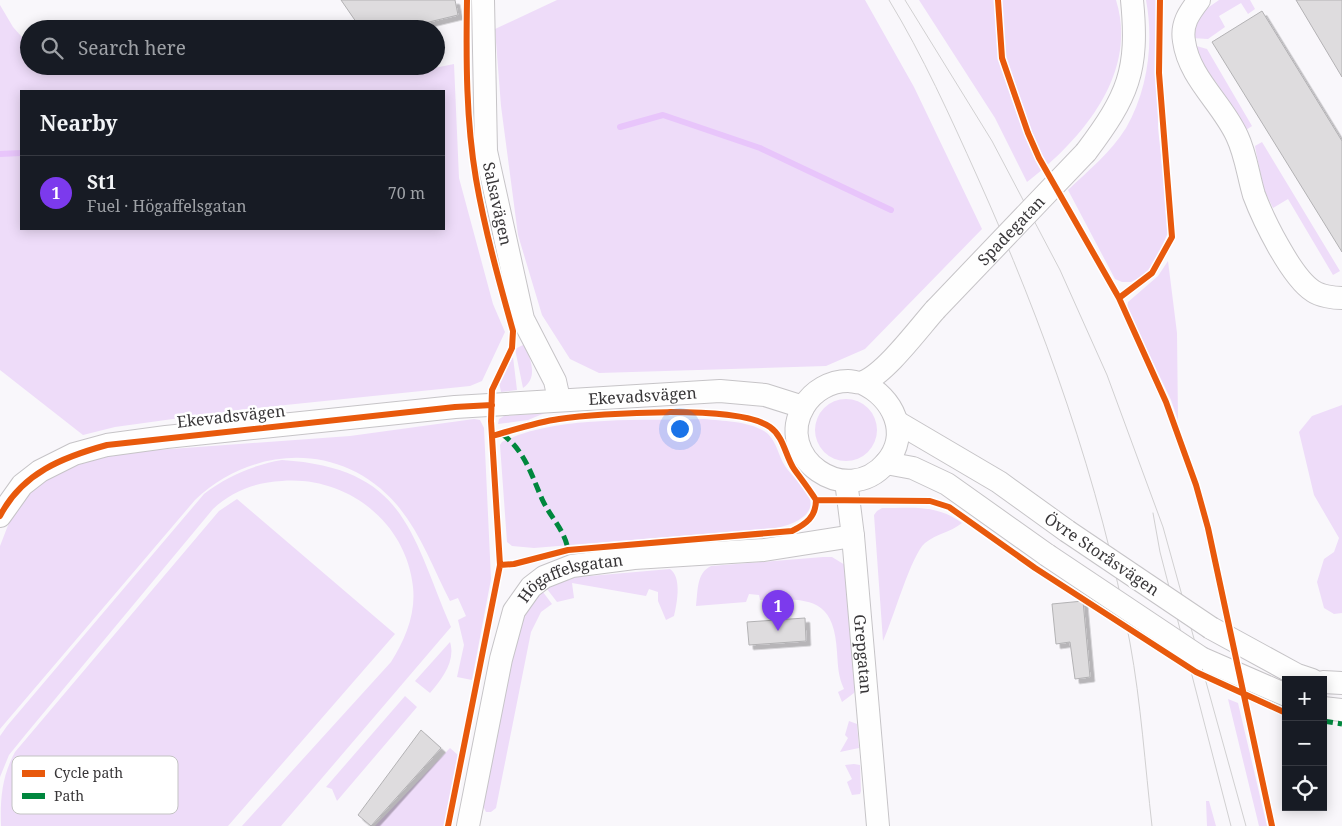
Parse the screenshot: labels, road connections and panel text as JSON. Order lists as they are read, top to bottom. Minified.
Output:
{"streets":{"street":["Salsavägen","Spadegatan","Ekevadsvägen","Övre Storåsvägen","Högaffelsgatan","Grepgatan"]},"crossings":[["Salsavägen","Ekevadsvägen"],["Spadegatan","Ekevadsvägen"],["Spadegatan","Övre Storåsvägen"],["Spadegatan","Grepgatan"],["Ekevadsvägen","Övre Storåsvägen"],["Ekevadsvägen","Grepgatan"],["Övre Storåsvägen","Grepgatan"],["Högaffelsgatan","Grepgatan"]],"legend":["Cycle path","Path"],"page":{"search":"Search here","heading":"Nearby","list":[{"mark":"1","name":"St1","note":"Fuel · Högaffelsgatan","value":"70 m"}],"pins":"1","map_buttons":["+","−"]}}
